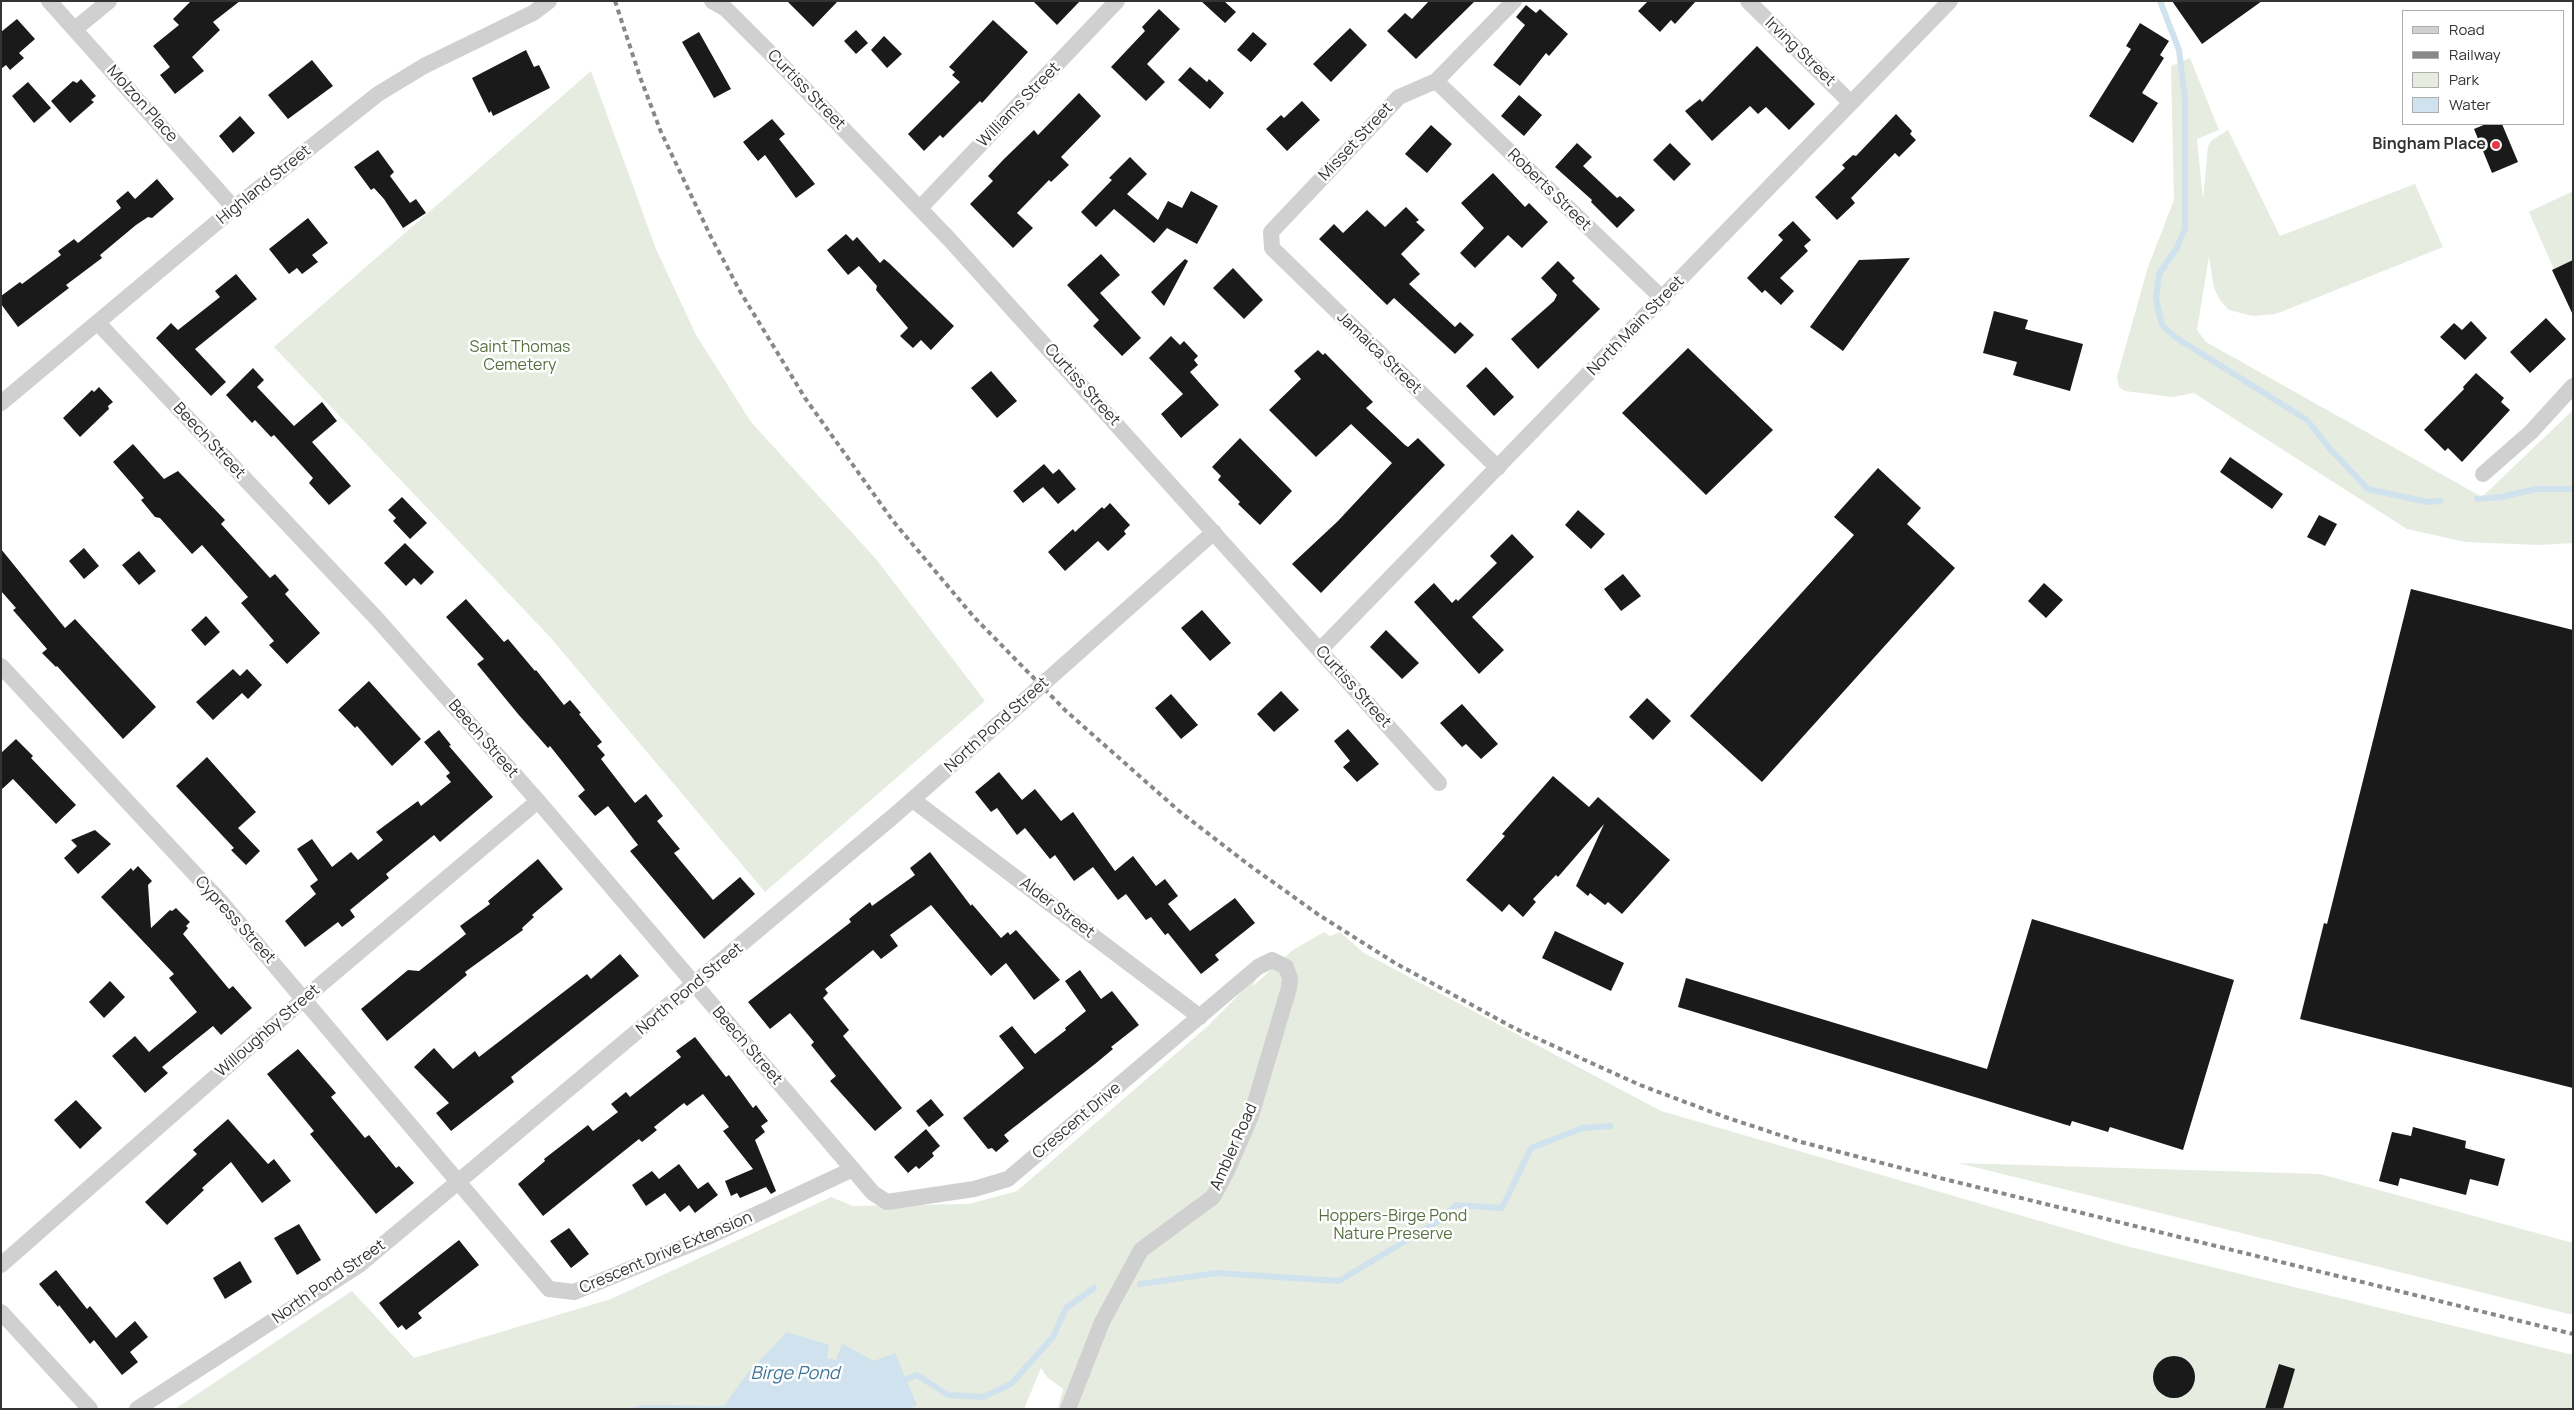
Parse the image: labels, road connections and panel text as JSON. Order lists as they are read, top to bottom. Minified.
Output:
{"streets":{"street":["Irving Street","Curtiss Street","Molzon Place","Williams Street","Misset Street","Highland Street","Roberts Street","North Main Street","Jamaica Street","Beech Street","North Pond Street","Alder Street","Cypress Street","Willoughby Street","Crescent Drive","Ambler Road","Crescent Drive Extension"]},"crossings":[["Irving Street","North Main Street"],["Curtiss Street","Williams Street"],["Curtiss Street","North Main Street"],["Curtiss Street","North Pond Street"],["Molzon Place","Highland Street"],["Misset Street","Roberts Street"],["Misset Street","Jamaica Street"],["Highland Street","Beech Street"],["Roberts Street","North Main Street"],["North Main Street","Jamaica Street"],["Beech Street","North Pond Street"],["Beech Street","Willoughby Street"],["Beech Street","Crescent Drive"],["Beech Street","Crescent Drive Extension"],["North Pond Street","Alder Street"],["North Pond Street","Cypress Street"],["North Pond Street","Crescent Drive Extension"],["Alder Street","Crescent Drive"],["Cypress Street","Willoughby Street"],["Cypress Street","Crescent Drive Extension"],["Crescent Drive","Ambler Road"],["Crescent Drive","Crescent Drive Extension"]],"water":["Birge Pond"],"parks":["Saint Thomas Cemetery","Hoppers-Birge Pond Nature Preserve"],"places":["Bingham Place"],"legend":["Road","Railway","Park","Water"]}
